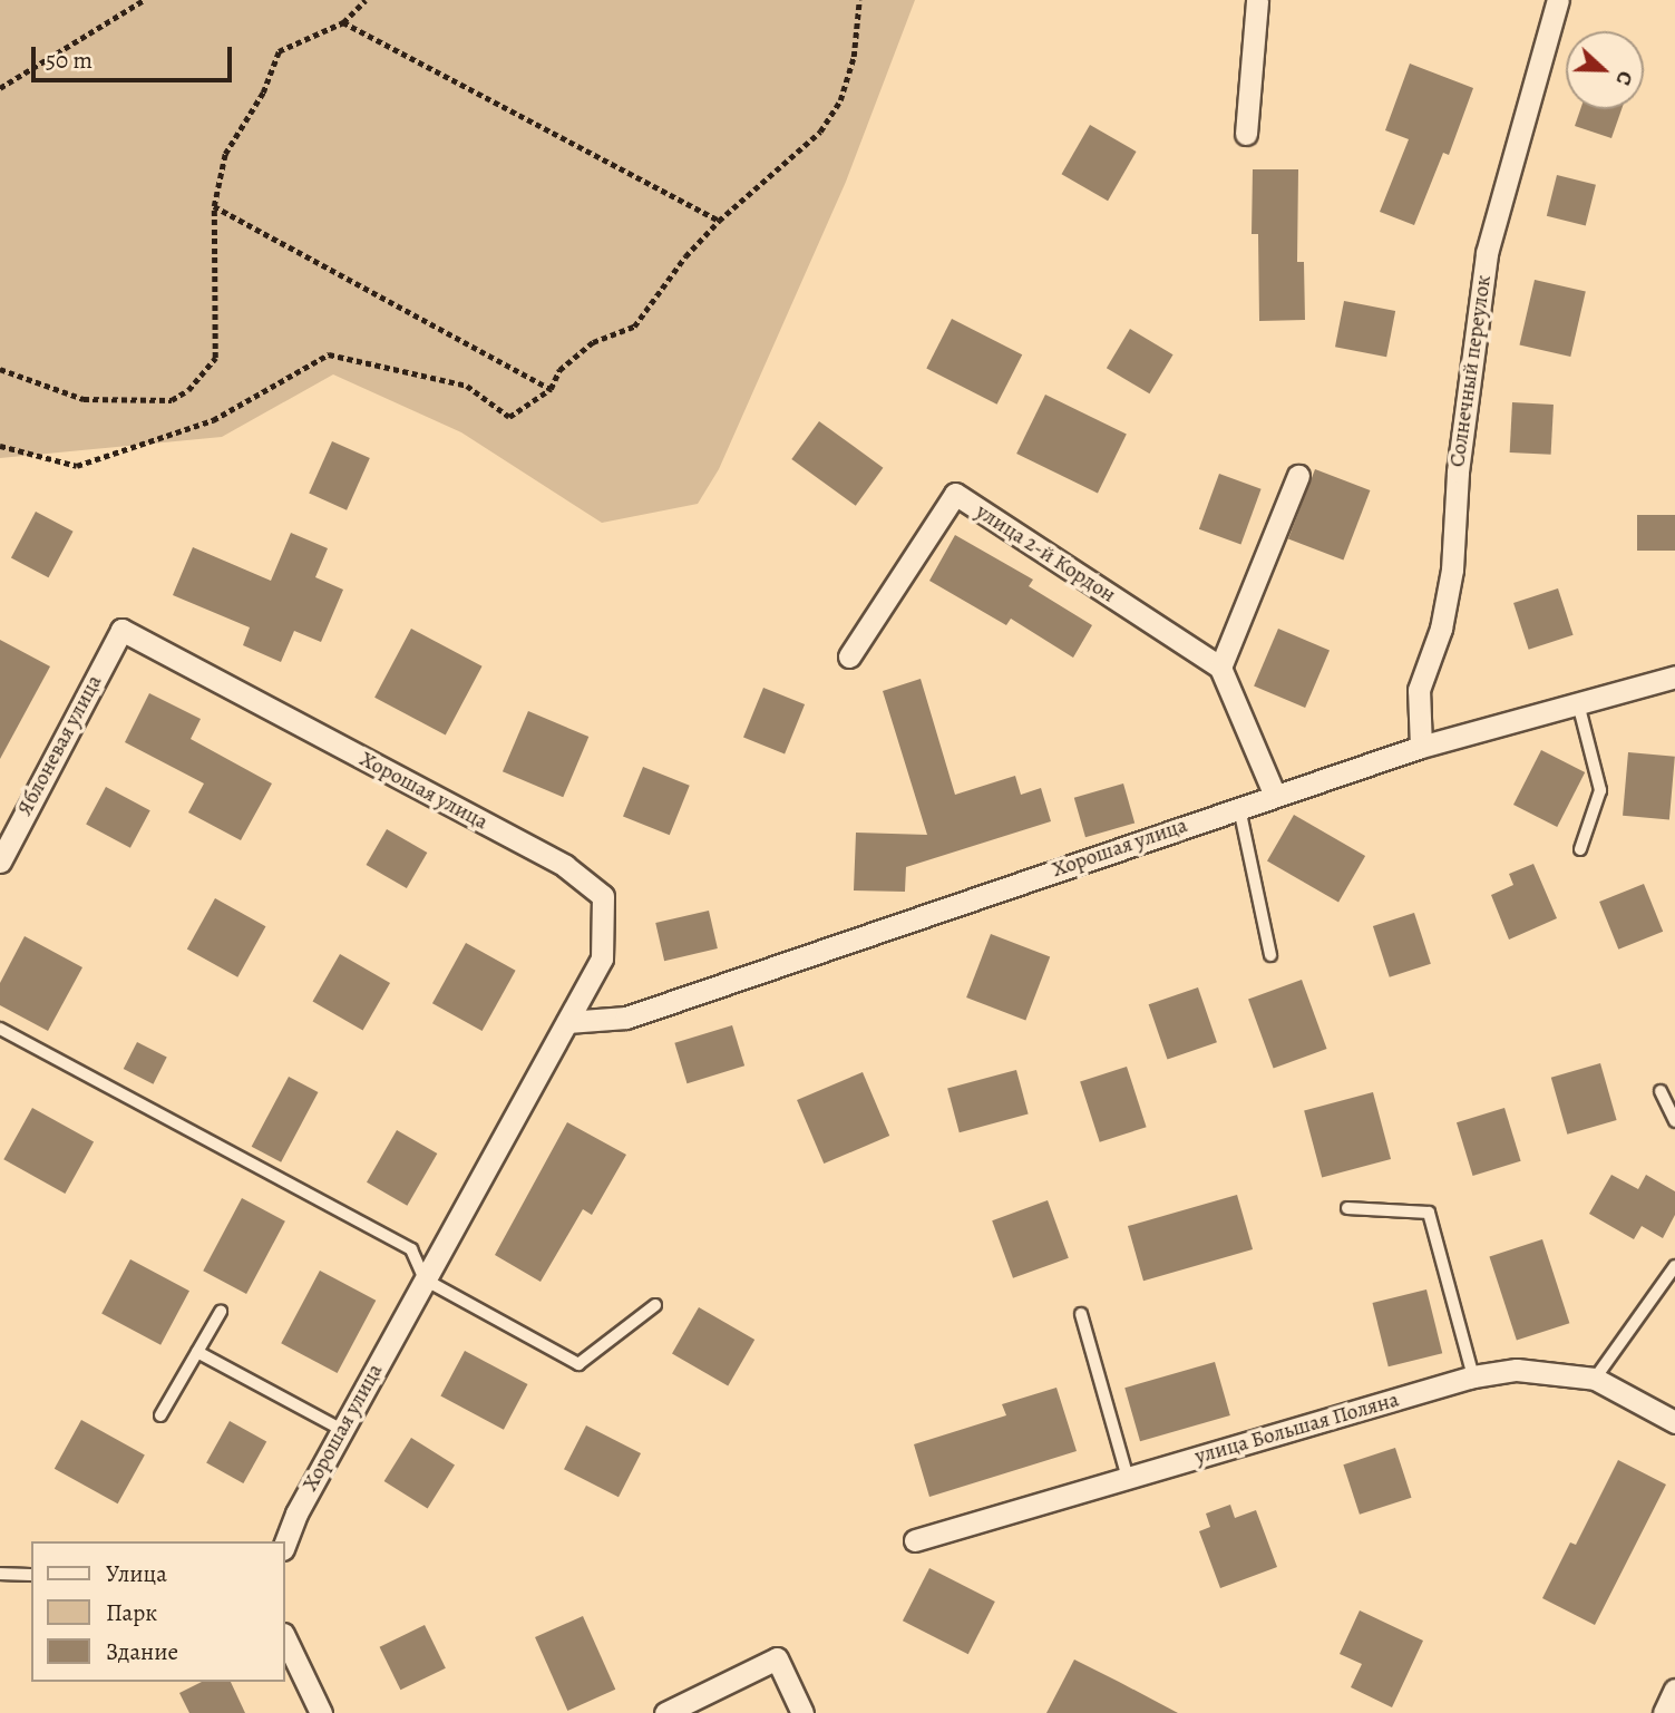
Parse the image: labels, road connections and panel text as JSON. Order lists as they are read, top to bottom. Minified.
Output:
{"streets":{"street":["Солнечный переулок","улица 2-й Кордон","Яблоневая улица","Хорошая улица","улица Большая Поляна"]},"crossings":[["Солнечный переулок","Хорошая улица"],["Яблоневая улица","Хорошая улица"]],"legend":["Улица","Парк","Здание"],"scale_bar":"50 m","north":"right"}
